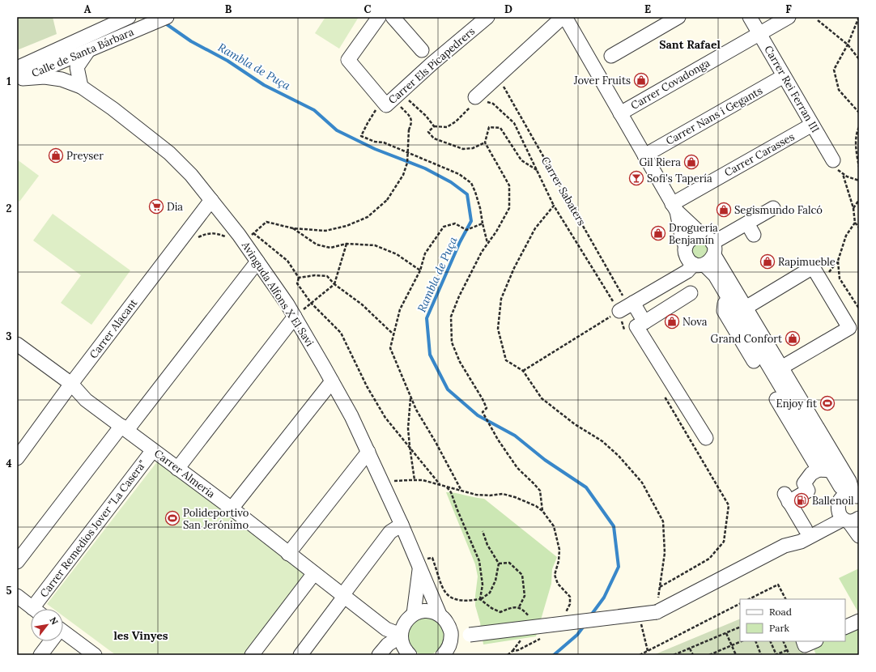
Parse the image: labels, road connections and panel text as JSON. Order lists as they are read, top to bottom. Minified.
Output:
{"streets":{"street":["Calle de Santa Bárbara","Carrer Els Picapedrers","Carrer Covadonga","Carrer Rei Ferran III","Carrer Nans i Gegants","Carrer Carasses","Avinguda Alfons X El Savi","Carrer Alacant","Carrer Almeria","Carrer Remedios Jover \"La Casera\""],"path":["Carrer Sabaters"]},"crossings":[["Calle de Santa Bárbara","Avinguda Alfons X El Savi"],["Carrer Covadonga","Carrer Rei Ferran III"],["Carrer Rei Ferran III","Carrer Nans i Gegants"],["Carrer Rei Ferran III","Carrer Carasses"],["Avinguda Alfons X El Savi","Carrer Alacant"],["Carrer Alacant","Carrer Almeria"],["Carrer Almeria","Carrer Remedios Jover \"La Casera\""]],"districts":["Sant Rafael","les Vinyes"],"water":["Rambla de Puça"],"places":{"shop":["Jover Fruits","Preyser","Gil Riera","Segismundo Falcó","Droguería Benjamín","Rapimueble","Nova","Grand Confort"],"bar":["Sofi's Tapería"],"supermarket":["Dia"],"sports":["Enjoy fit","Polideportivo San Jerónimo"],"fuel station":["Ballenoil"]},"legend":["Road","Park"],"north":"top right","grid":{"columns":["A","B","C","D","E","F"],"rows":["1","2","3","4","5"]}}
